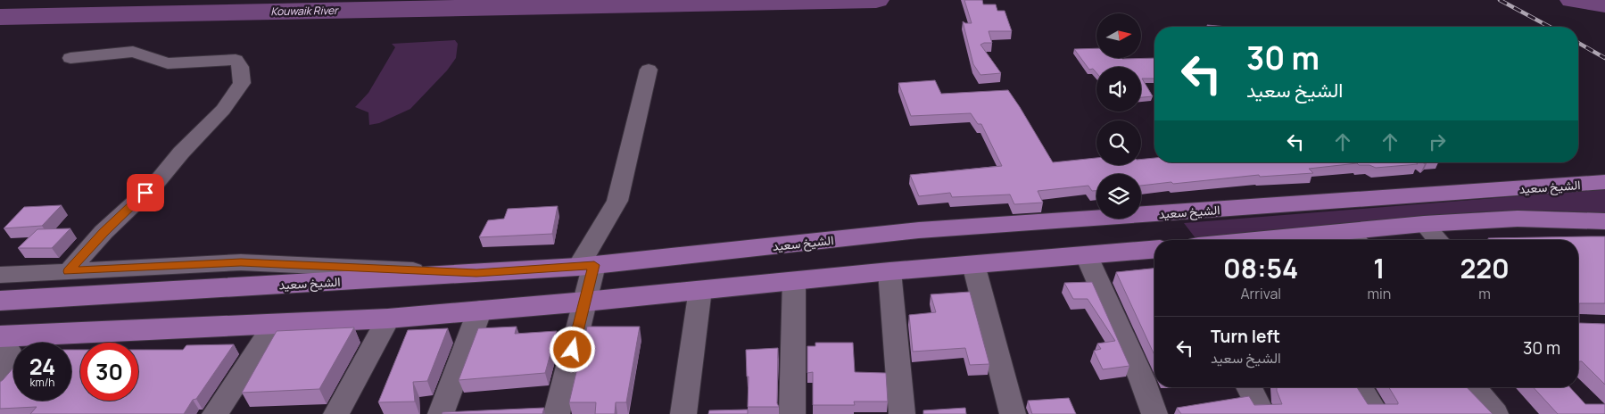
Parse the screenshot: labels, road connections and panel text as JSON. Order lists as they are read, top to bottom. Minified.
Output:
{"streets":{"main road":["الشيخ سعيد"]},"water":["Kouwaik River"],"north":"right","page":{"turn":["30 m","الشيخ سعيد"],"eta":["08:54","Arrival","1","min","220","m"],"list":[{"name":"Turn left","note":"الشيخ سعيد","value":"30 m"}],"speed":"24 km/h","limit":"30"}}
